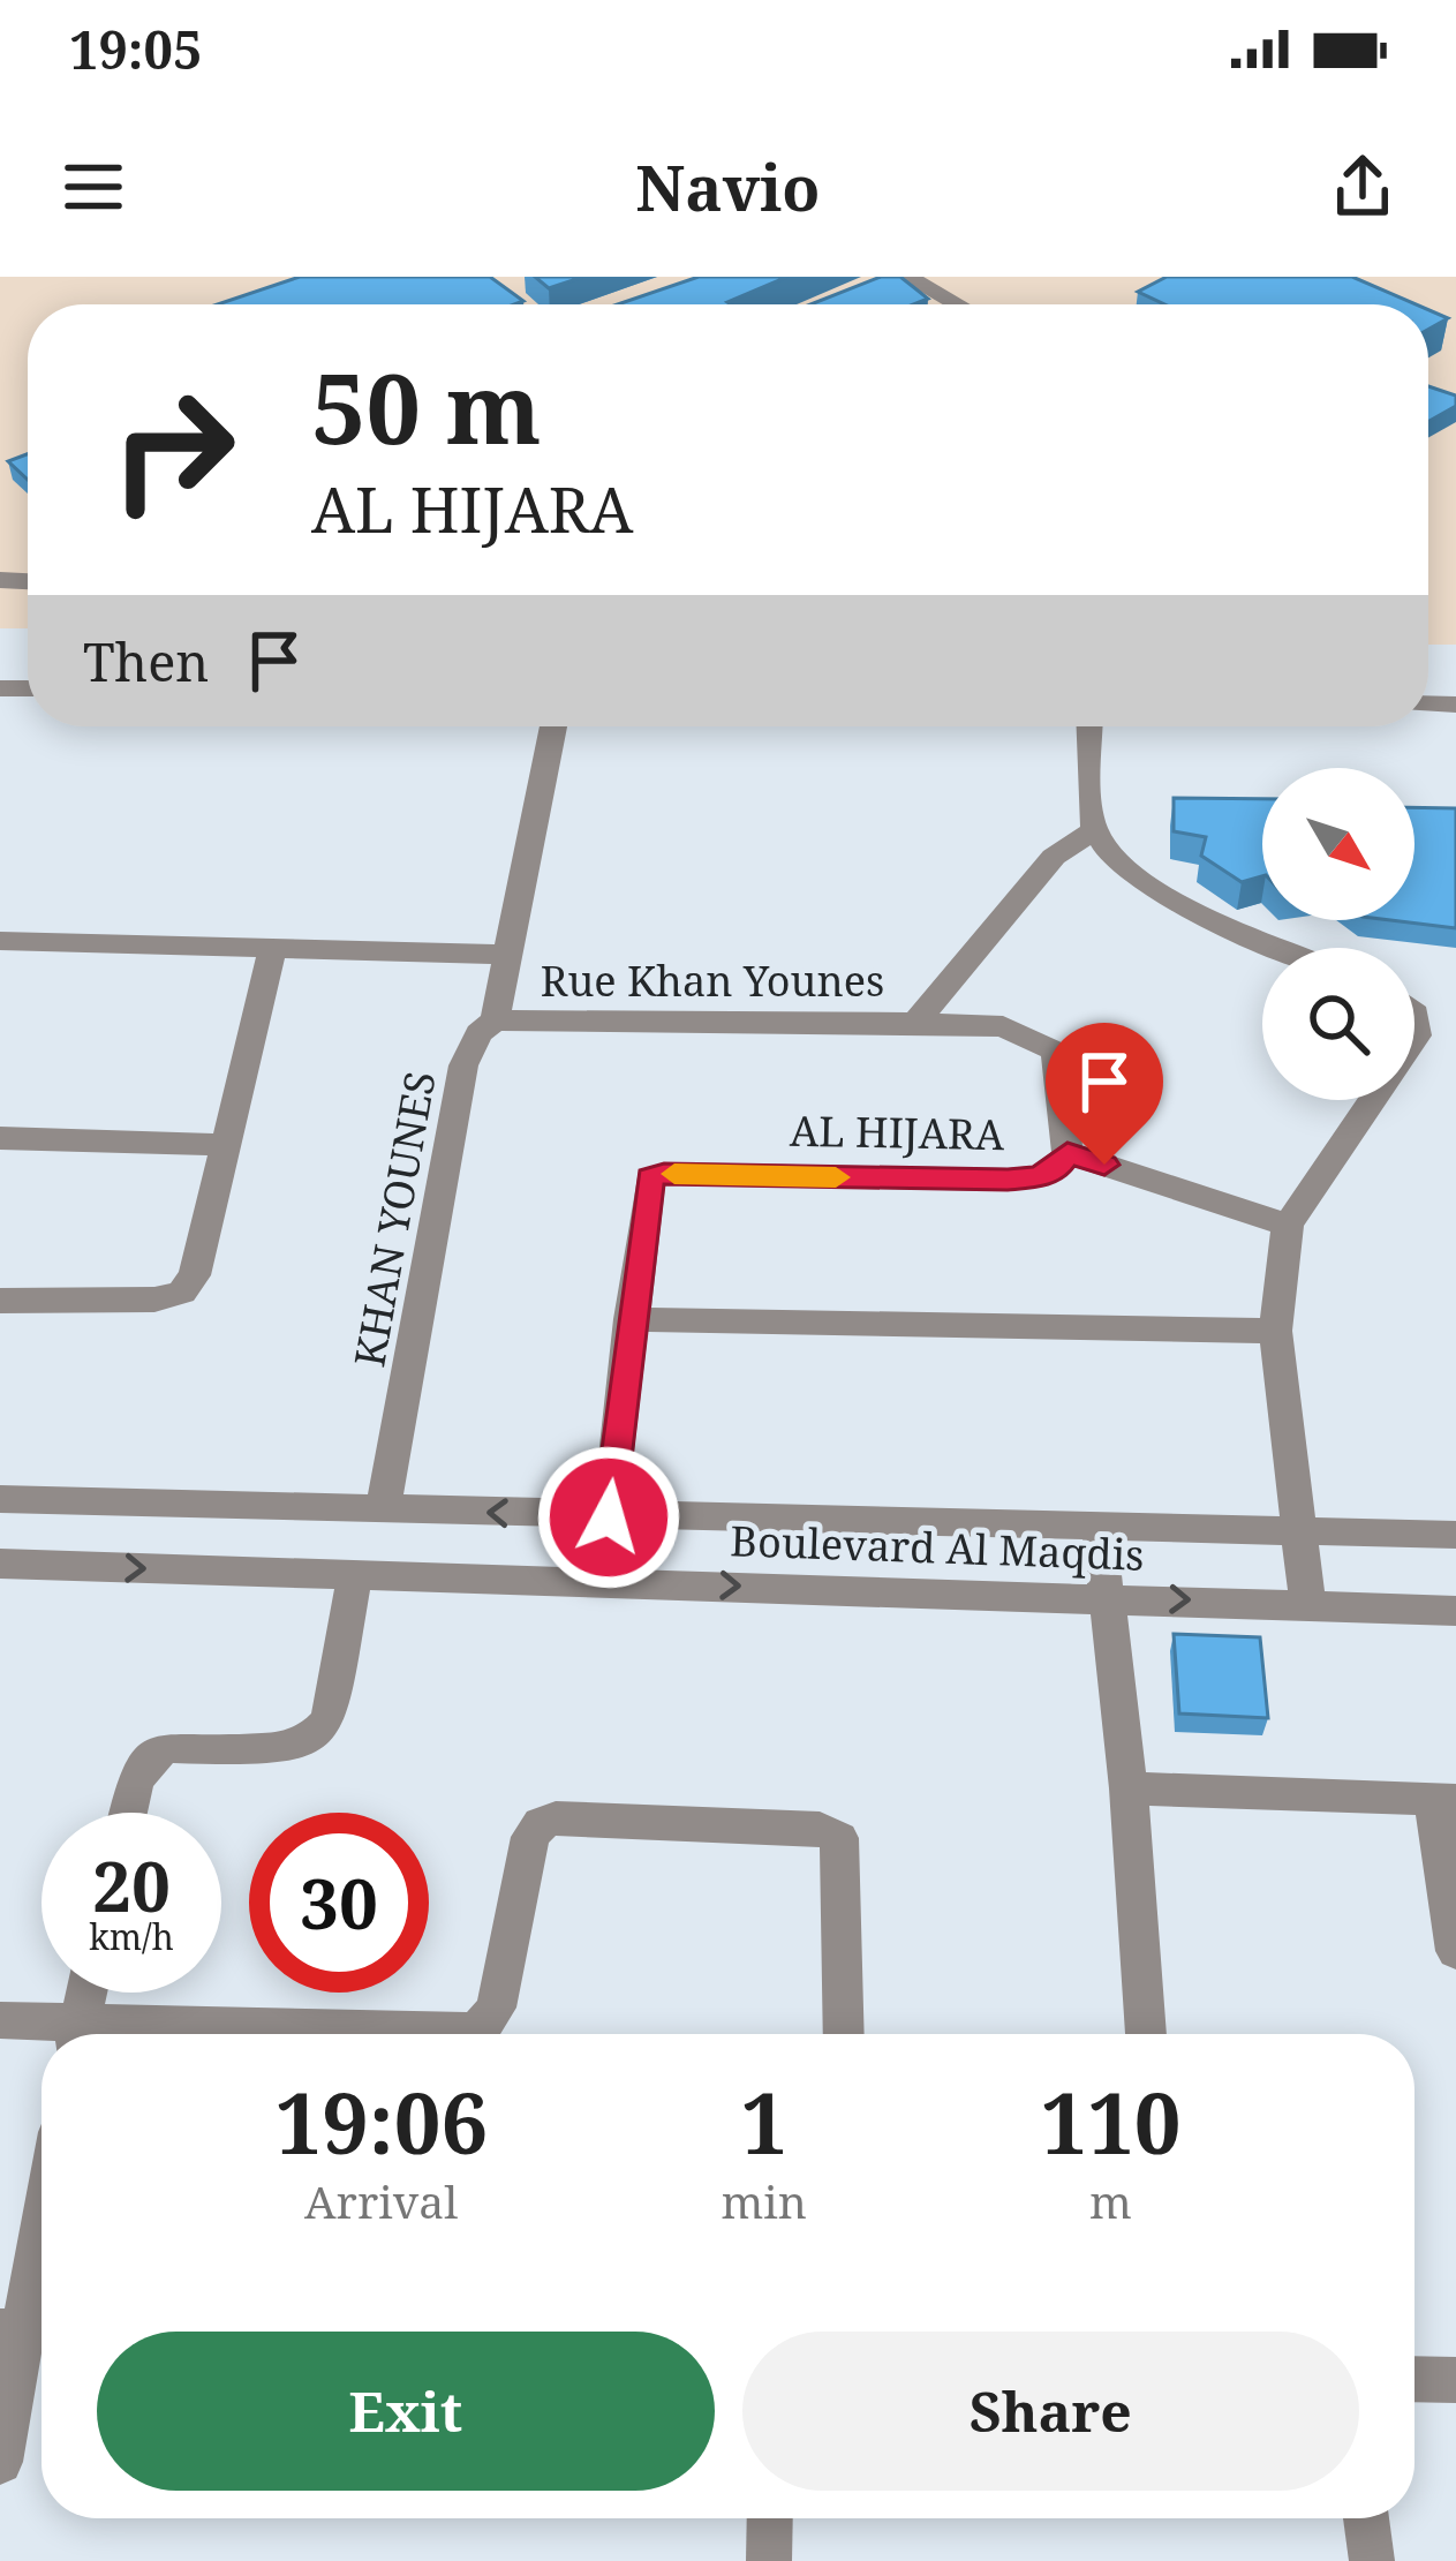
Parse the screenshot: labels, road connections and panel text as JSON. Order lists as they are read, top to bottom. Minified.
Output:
{"streets":{"street":["Rue Khan Younes","AL HIJARA","KHAN YOUNES","Boulevard Al Maqdis"]},"crossings":[["Rue Khan Younes","KHAN YOUNES"],["KHAN YOUNES","Boulevard Al Maqdis"]],"north":"bottom right","page":{"status":"19:05","header":"Navio","turn":["50 m","AL HIJARA"],"then":"Then","speed":"20 km/h","limit":"30","eta":["19:06","Arrival","1","min","110","m"],"buttons":["Exit","Share"]}}
